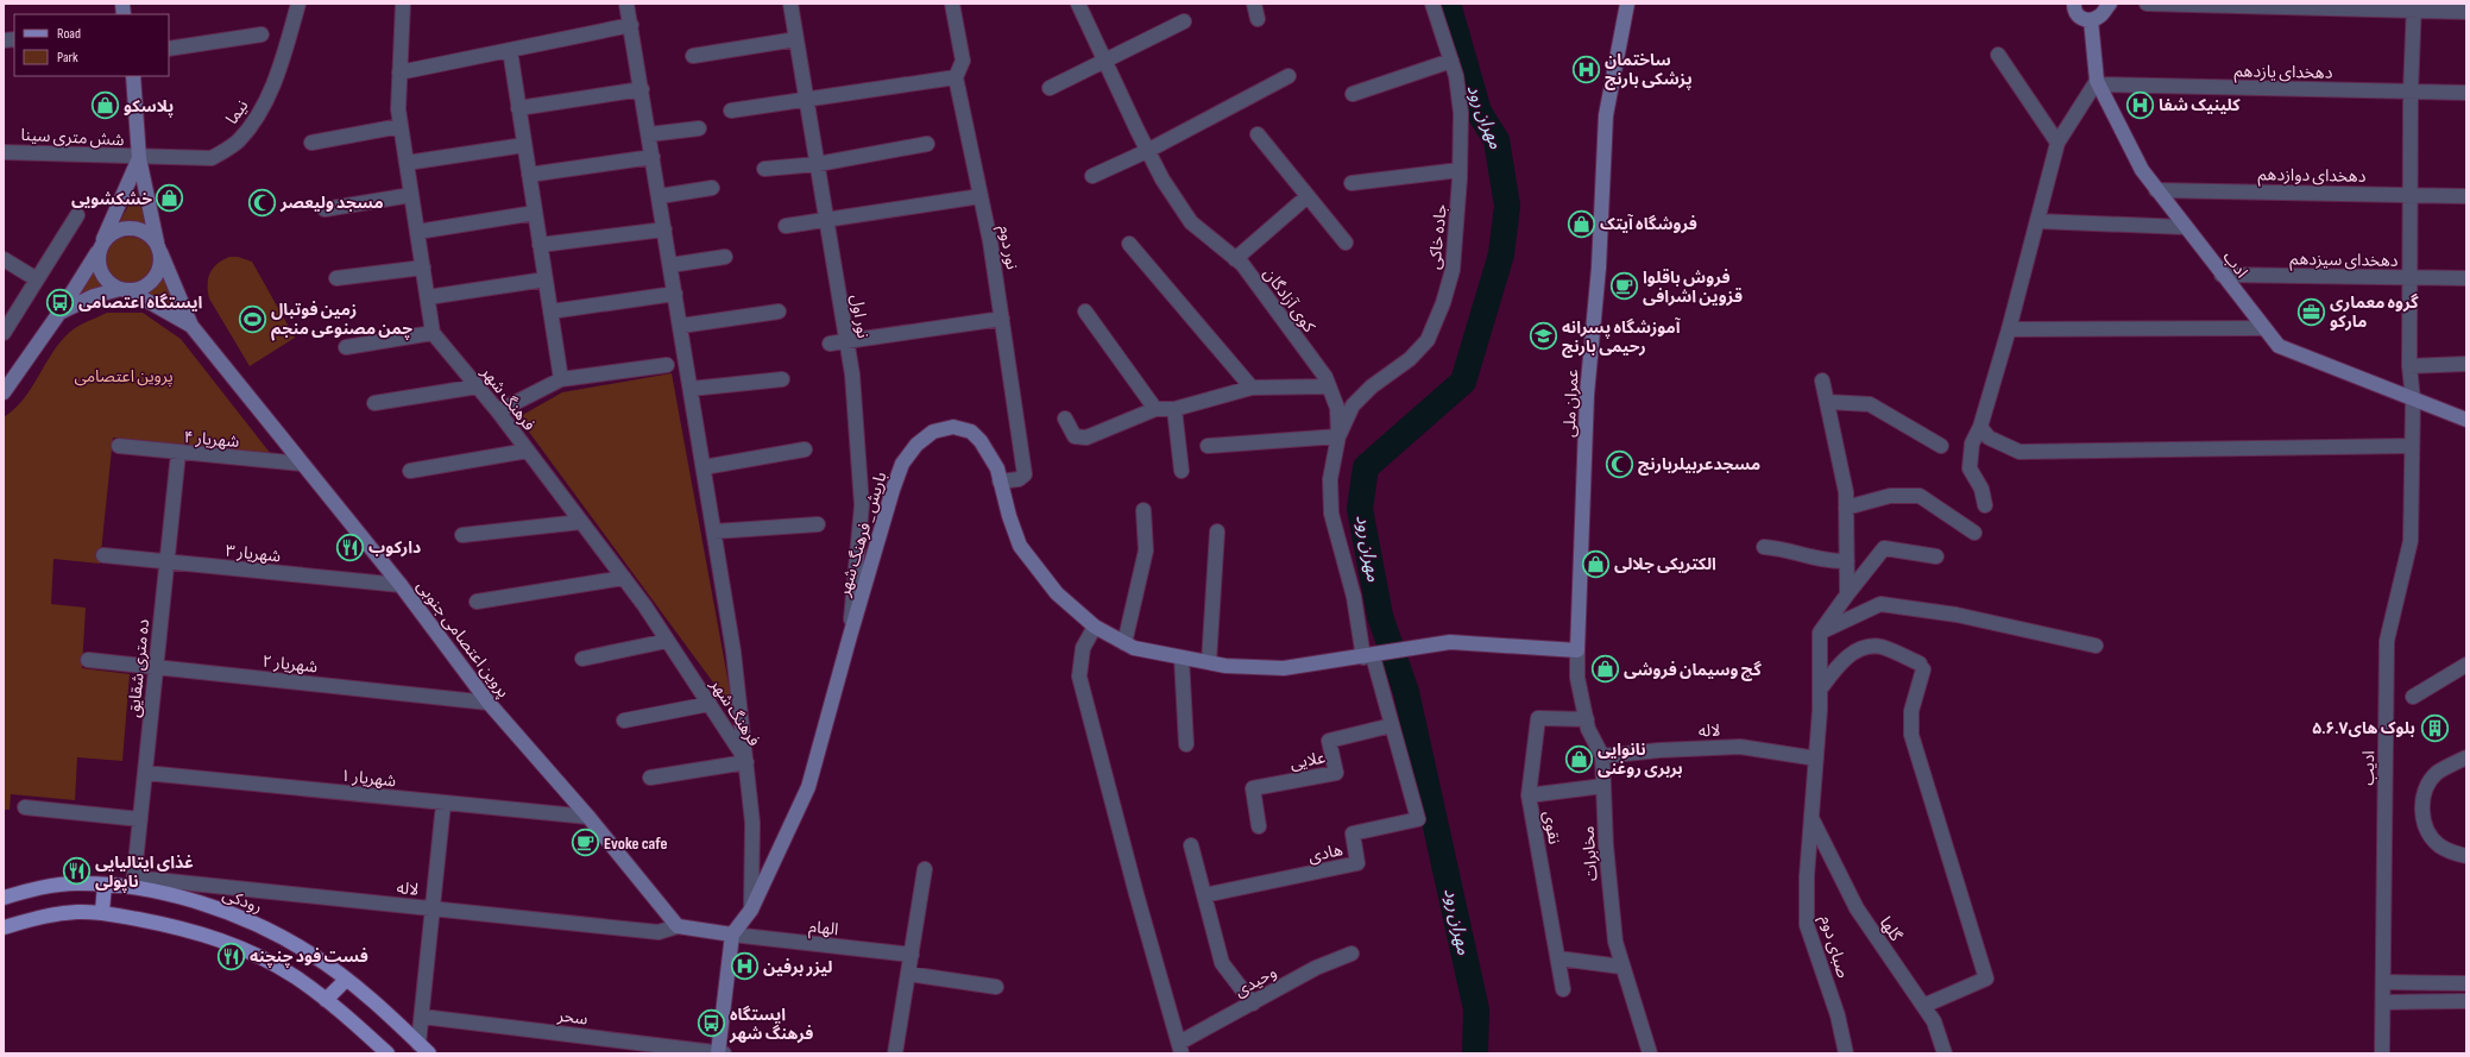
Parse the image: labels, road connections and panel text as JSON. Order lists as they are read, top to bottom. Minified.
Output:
{"streets":{"main road":["ادب","عمران ملی","باریش _ فرهنگ شهر","پروین اعتصامی جنوبی","رودکى"],"street":["دهخدای یازدهم","نیما","شش متری سینا","دهخدای دوازدهم","جاده خاکی","نور دوم","دهخدای سیزدهم","کوی آزادگان","نور اول","فرهنگ شهر","شهریار ۴","شهریار ۳","شهریار ۲","ده متری شقایق","لاله","علایی","ادیب","شهریار ۱","نقوی","هادی","مخابرات","الهام","گلها","صبای دوم","وحیدی","سحر"]},"crossings":[["دهخدای یازدهم","ادب"],["دهخدای یازدهم","ادیب"],["نیما","شش متری سینا"],["دهخدای دوازدهم","ادب"],["دهخدای دوازدهم","ادیب"],["جاده خاکی","کوی آزادگان"],["نور دوم","باریش _ فرهنگ شهر"],["دهخدای سیزدهم","ادب"],["دهخدای سیزدهم","ادیب"],["ادب","ادیب"],["کوی آزادگان","باریش _ فرهنگ شهر"],["کوی آزادگان","علایی"],["کوی آزادگان","هادی"],["نور اول","باریش _ فرهنگ شهر"],["عمران ملی","باریش _ فرهنگ شهر"],["عمران ملی","مخابرات"],["شهریار ۴","پروین اعتصامی جنوبی"],["شهریار ۴","ده متری شقایق"],["باریش _ فرهنگ شهر","مخابرات"],["باریش _ فرهنگ شهر","الهام"],["شهریار ۳","پروین اعتصامی جنوبی"],["شهریار ۳","ده متری شقایق"],["پروین اعتصامی جنوبی","شهریار ۲"],["پروین اعتصامی جنوبی","لاله"],["پروین اعتصامی جنوبی","شهریار ۱"],["شهریار ۲","ده متری شقایق"],["ده متری شقایق","لاله"],["ده متری شقایق","شهریار ۱"],["ده متری شقایق","رودکى"],["لاله","مخابرات"],["لاله","رودکى"],["لاله","صبای دوم"],["نقوی","مخابرات"],["گلها","صبای دوم"]],"water":["مهران رود"],"parks":["پروین اعتصامى"],"places":{"hospital":["ساختمان پزشکی بارنج","کلینیک شفا","لیزر برفین"],"shop":["پلاسکو","خشکشویی","فروشگاه آیتک","الکتریکی جلالی","گچ وسیمان فروشی","نانوایی بربری روغنی"],"mosque":["مسجد ولیعصر","مسجدعربیلربارنج"],"cafe":["فروش باقلوا قزوین اشرافی","Evoke cafe"],"bus stop":["ایستگاه اعتصامی","ایستگاه فرهنگ شهر"],"office":["گروه معماری مارکو"],"sports":["زمین فوتبال چمن مصنوعی منجم"],"school or university":["آموزشگاه پسرانه رحیمی بارنج"],"restaurant":["دارکوب","غذای ایتالیایی ناپولی","فست فود چنچنه"],"building":["بلوک های۵.۶.۷"]},"legend":["Road","Park"]}
